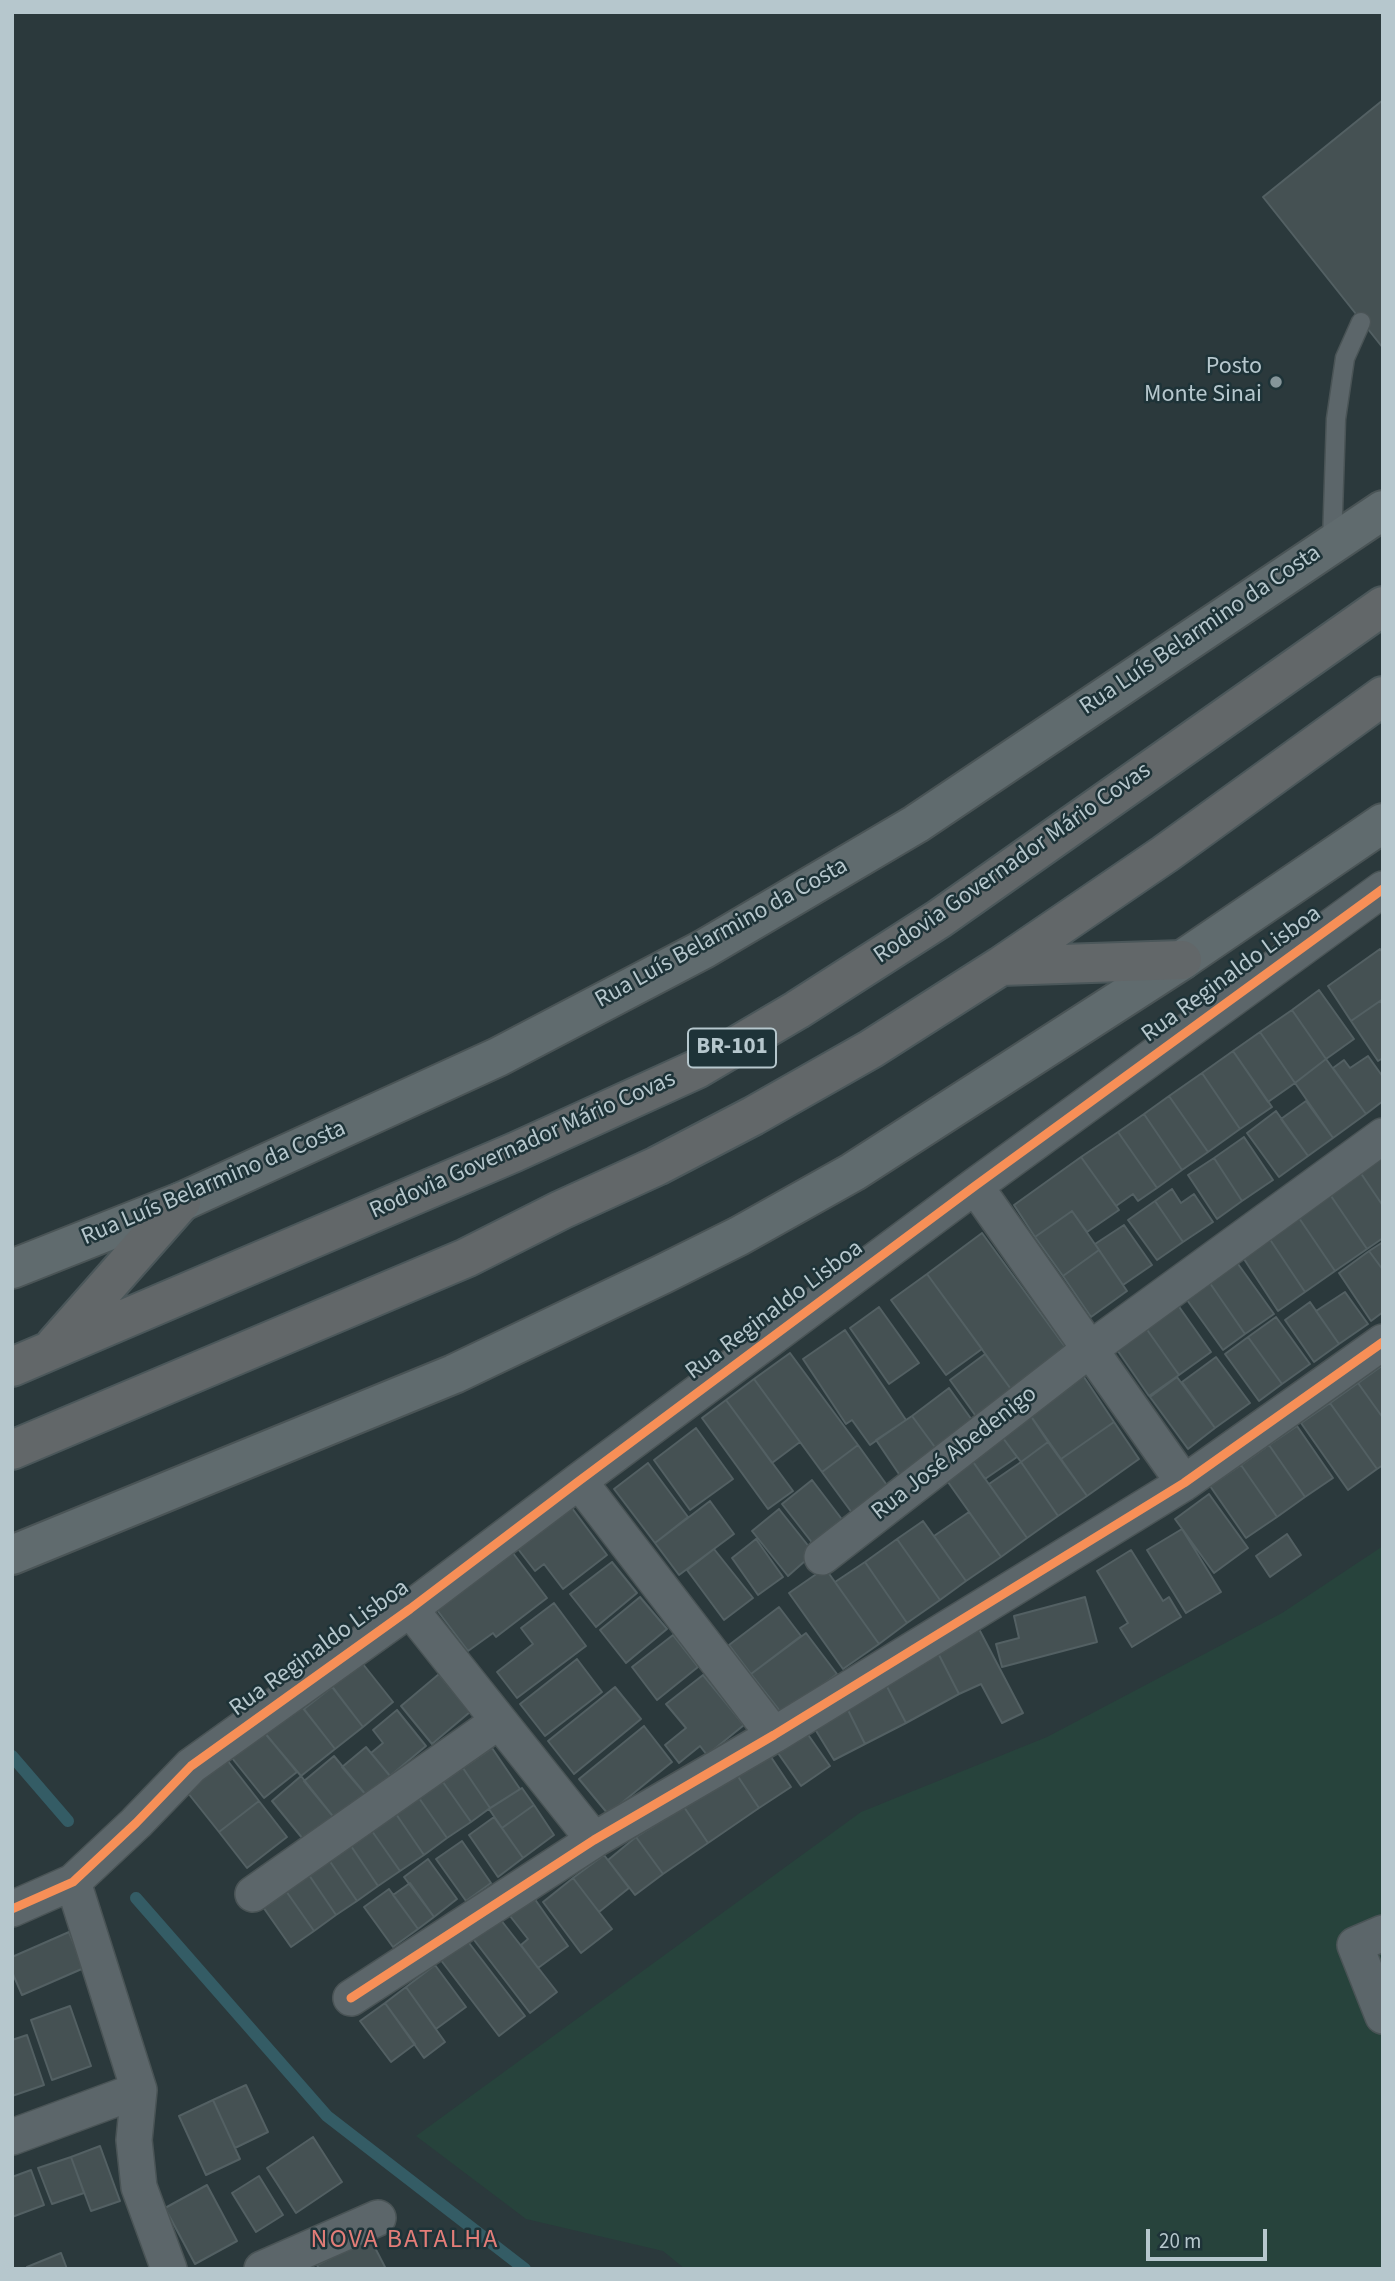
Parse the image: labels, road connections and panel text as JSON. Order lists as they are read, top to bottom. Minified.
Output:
{"streets":{"highway":["Rodovia Governador Mário Covas","BR-101"],"main road":["Rua Luís Belarmino da Costa"],"street":["Rua Reginaldo Lisboa","Rua José Abedenigo"]},"districts":["NOVA BATALHA"],"places":["Posto Monte Sinai"],"scale_bar":"20 m"}
